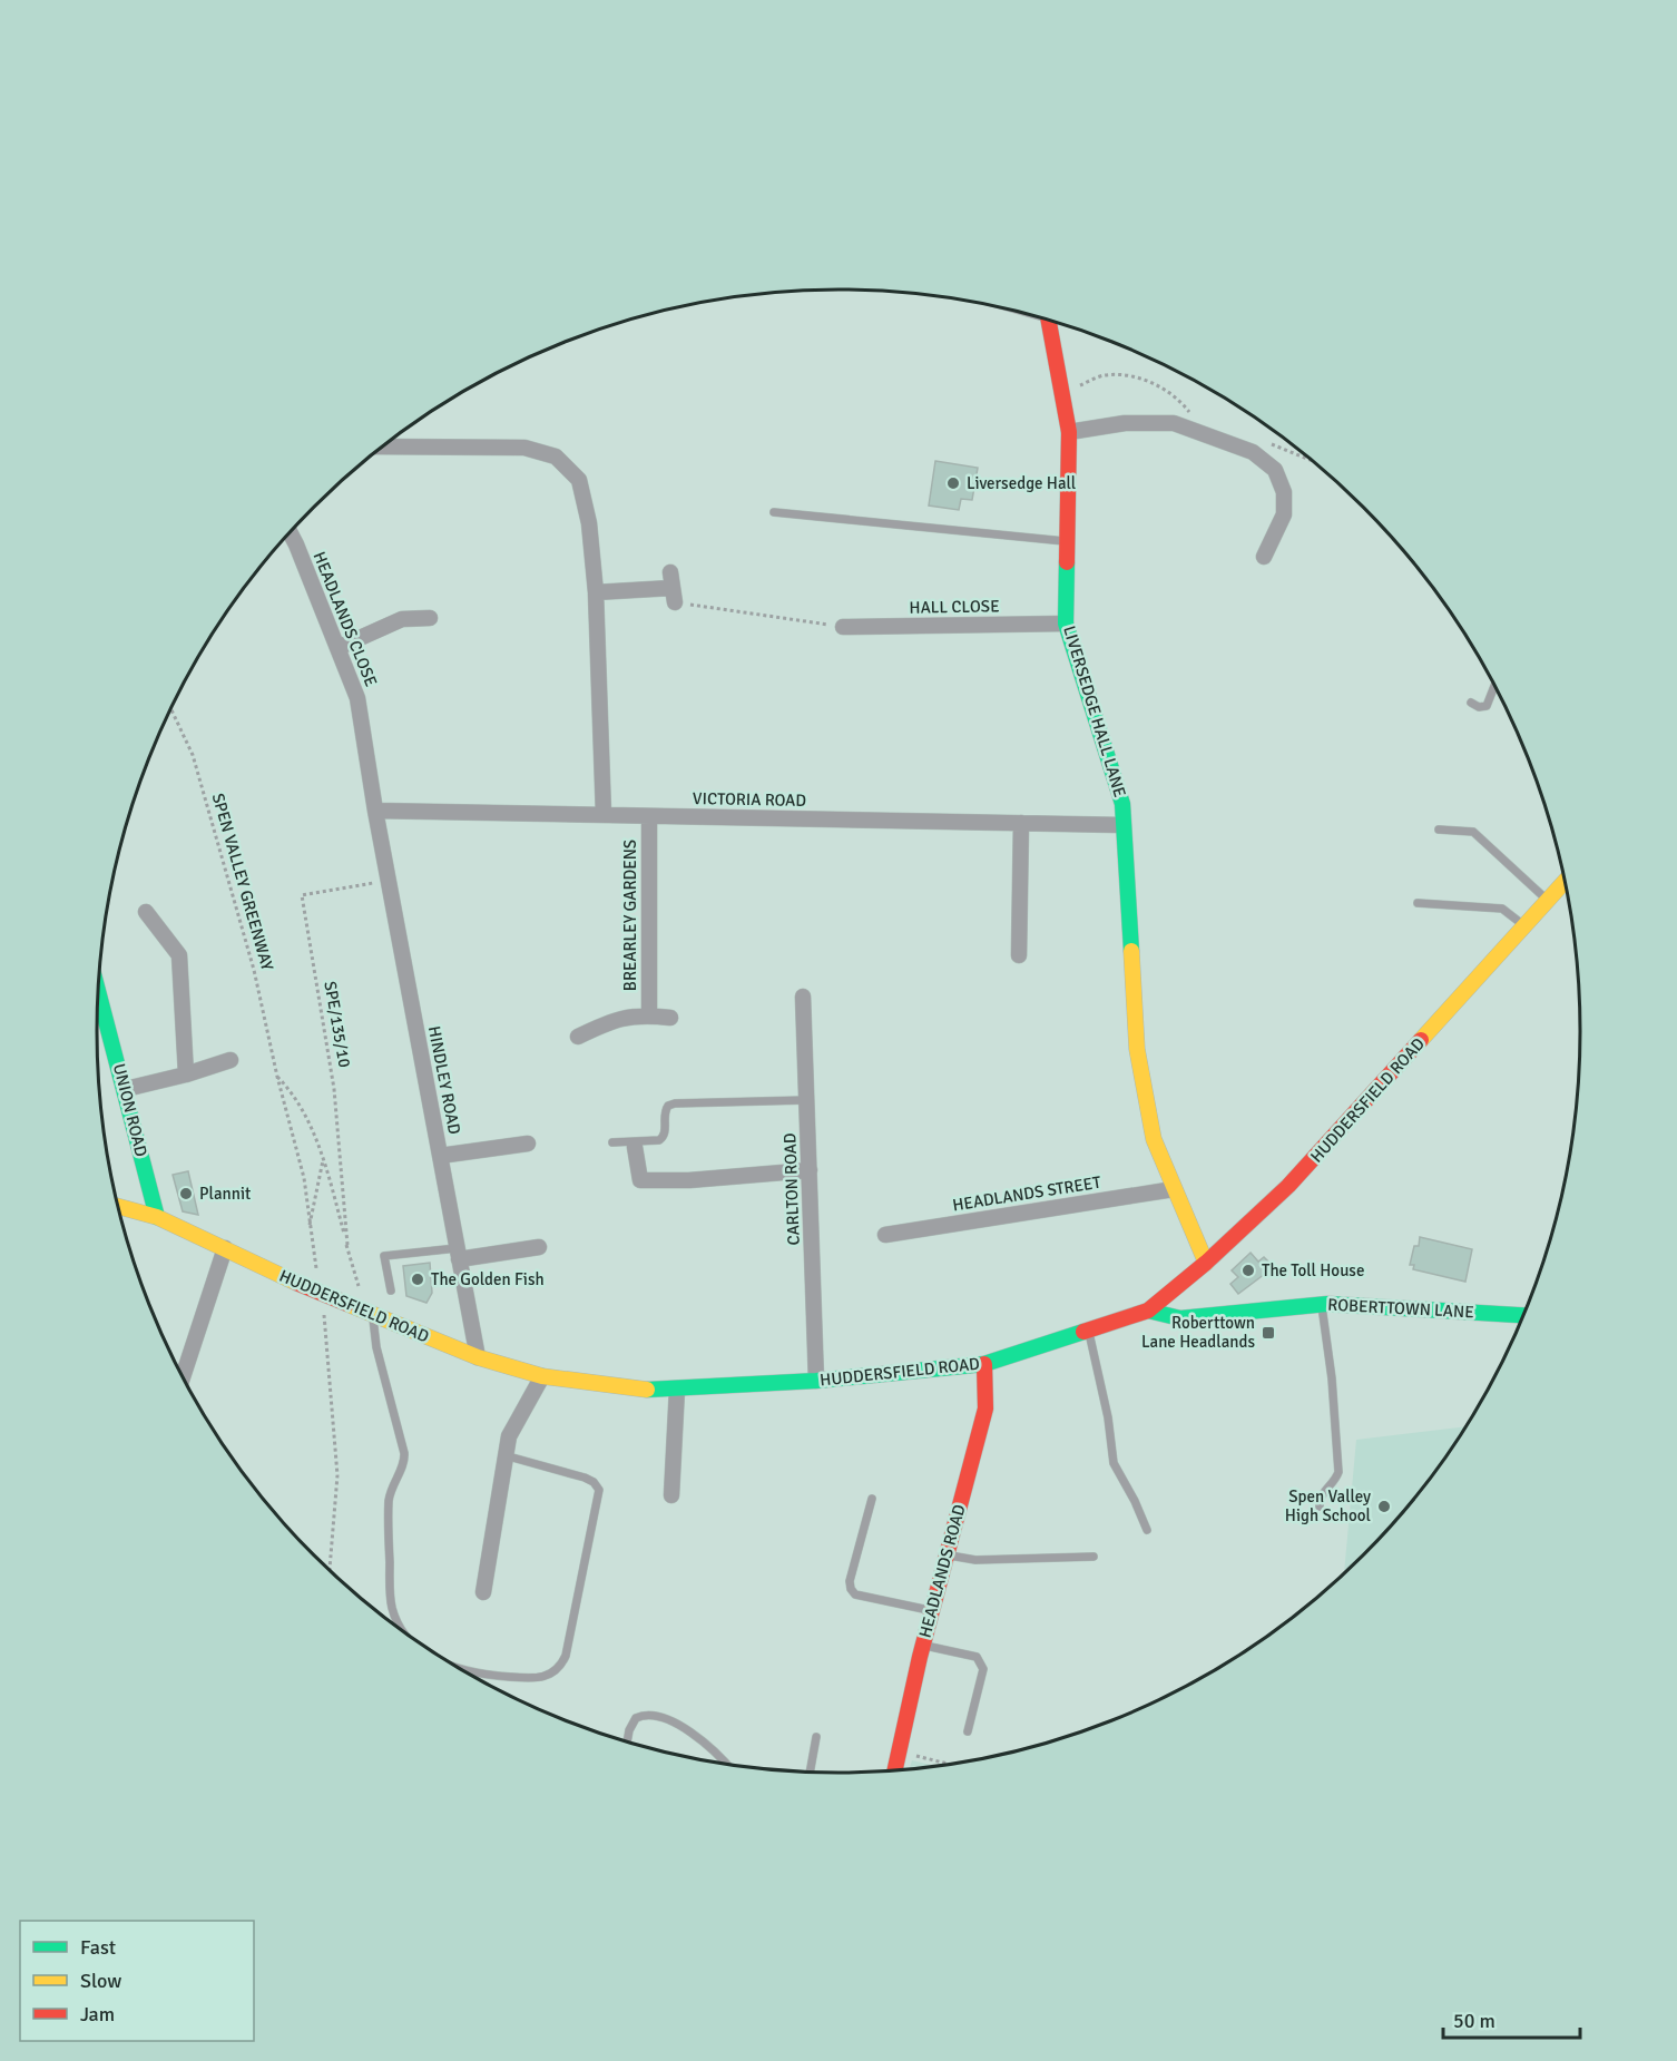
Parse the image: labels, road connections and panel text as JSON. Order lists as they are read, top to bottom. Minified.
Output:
{"streets":{"street":["HALL CLOSE","HEADLANDS CLOSE","LIVERSEDGE HALL LANE","VICTORIA ROAD","BREARLEY GARDENS","HINDLEY ROAD","HUDDERSFIELD ROAD","UNION ROAD","CARLTON ROAD","HEADLANDS STREET","ROBERTTOWN LANE","HEADLANDS ROAD"],"path":["SPEN VALLEY GREENWAY","SPE/135/10"]},"crossings":[["HALL CLOSE","LIVERSEDGE HALL LANE"],["HEADLANDS CLOSE","VICTORIA ROAD"],["HEADLANDS CLOSE","HINDLEY ROAD"],["LIVERSEDGE HALL LANE","VICTORIA ROAD"],["LIVERSEDGE HALL LANE","HUDDERSFIELD ROAD"],["LIVERSEDGE HALL LANE","HEADLANDS STREET"],["VICTORIA ROAD","BREARLEY GARDENS"],["VICTORIA ROAD","HINDLEY ROAD"],["SPEN VALLEY GREENWAY","SPE/135/10"],["SPEN VALLEY GREENWAY","HUDDERSFIELD ROAD"],["SPE/135/10","HINDLEY ROAD"],["HINDLEY ROAD","HUDDERSFIELD ROAD"],["HUDDERSFIELD ROAD","UNION ROAD"],["HUDDERSFIELD ROAD","CARLTON ROAD"],["HUDDERSFIELD ROAD","ROBERTTOWN LANE"],["HUDDERSFIELD ROAD","HEADLANDS ROAD"]],"places":{"other":["Liversedge Hall","Plannit","The Toll House","The Golden Fish","Spen Valley High School"],"transit":["Roberttown Lane Headlands"]},"legend":["Fast","Slow","Jam"],"scale_bar":"50 m"}
